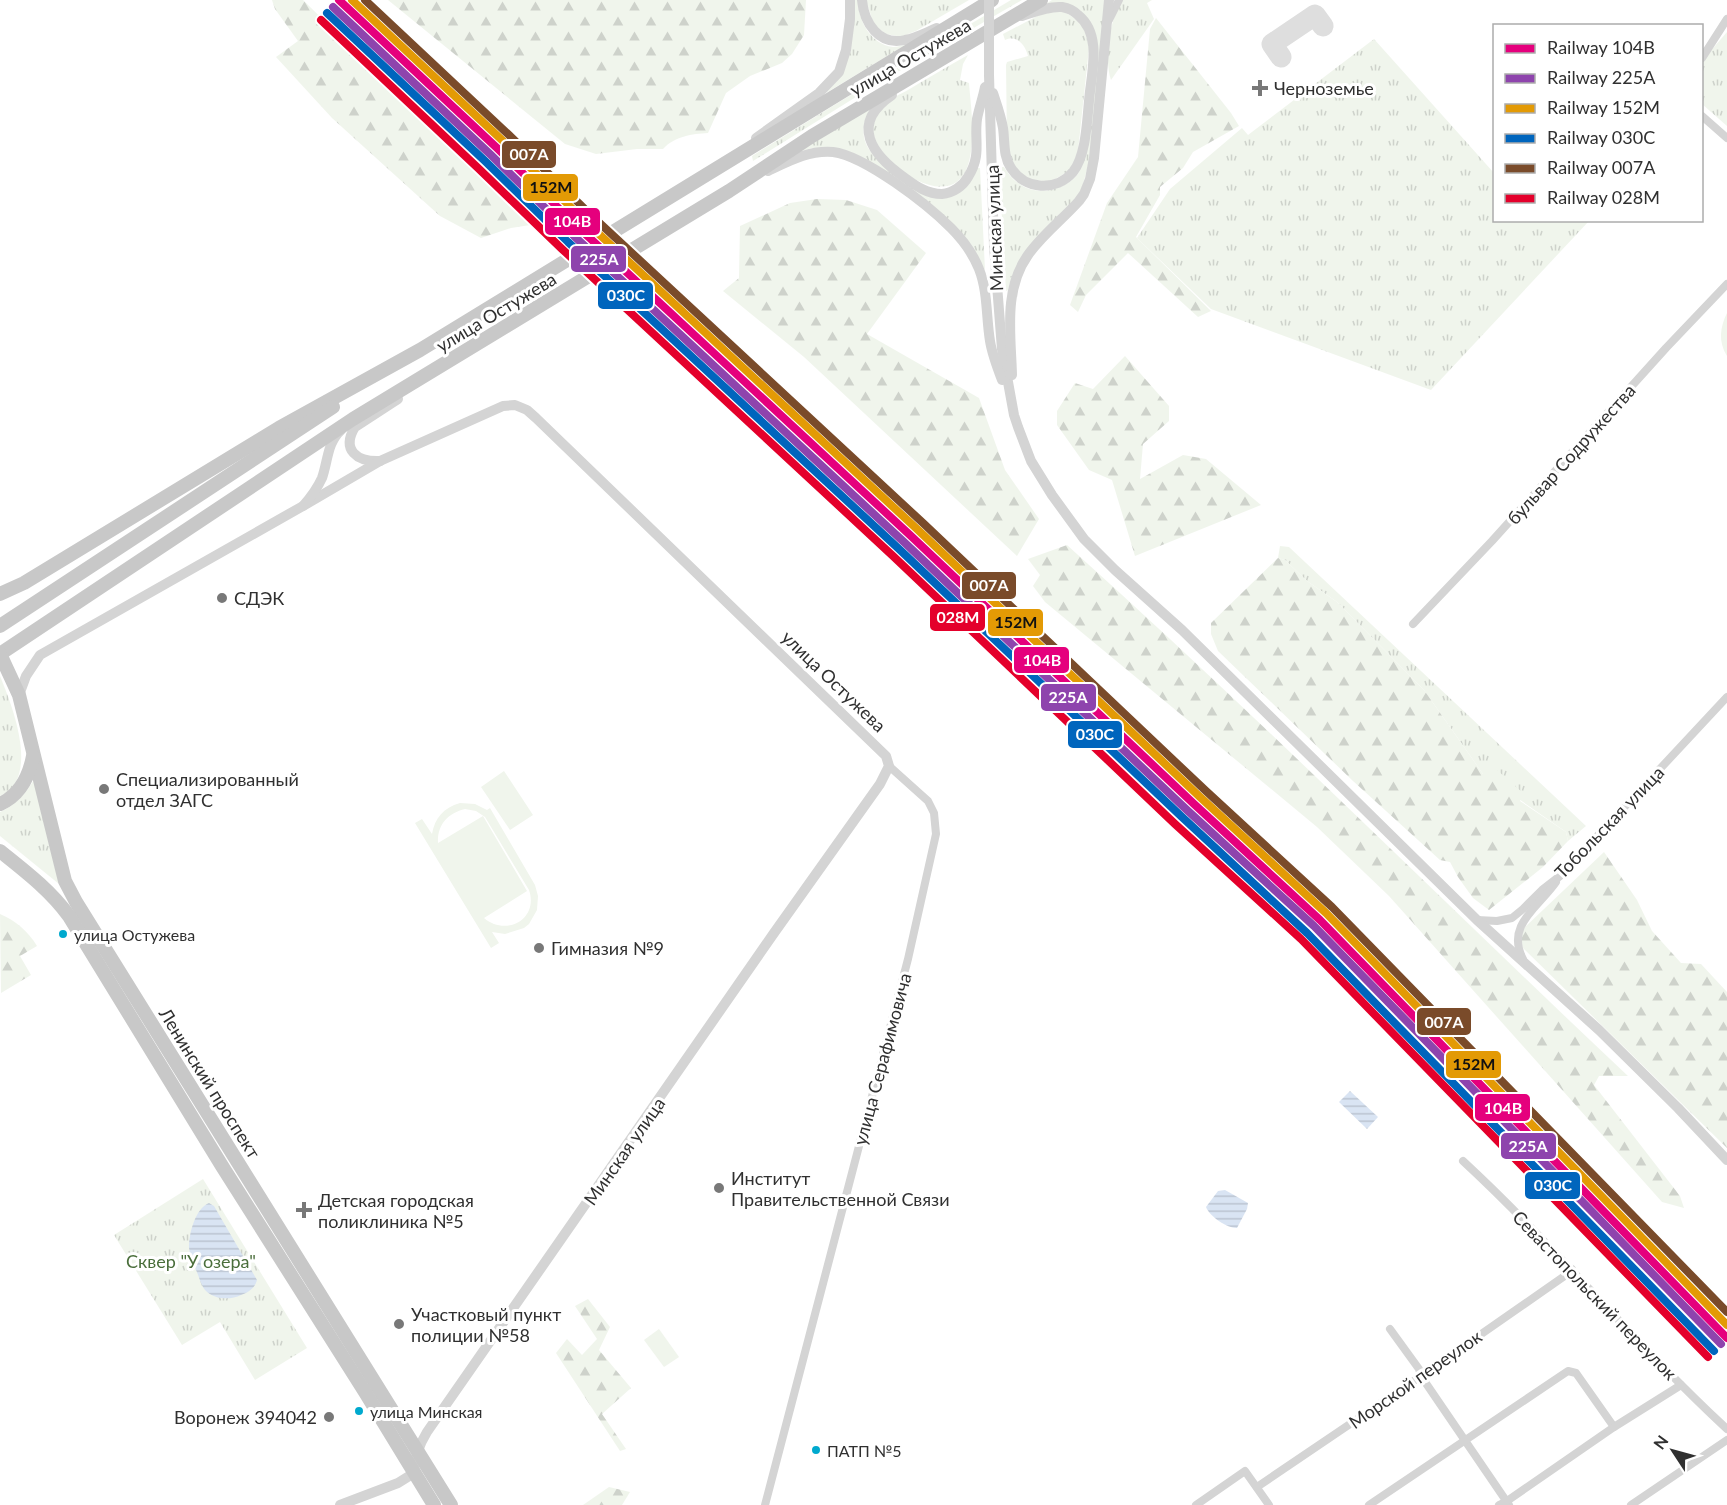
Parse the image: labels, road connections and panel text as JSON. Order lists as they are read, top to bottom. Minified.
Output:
{"streets":{"main road":["улица Остужева","Ленинский проспект"],"street":["Минская улица","бульвар Содружества","Тобольская улица","улица Серафимовича","Севастопольский переулок","Морской переулок"]},"crossings":[["улица Остужева","Минская улица"],["улица Остужева","улица Серафимовича"],["улица Остужева","Ленинский проспект"],["Минская улица","Тобольская улица"],["Минская улица","улица Серафимовича"],["Минская улица","Ленинский проспект"],["Севастопольский переулок","Морской переулок"]],"parks":["Сквер \"У озера\""],"places":{"health":["Черноземье","Детская городская поликлиника №5"],"other":["СДЭК","Специализированный отдел ЗАГС","улица Остужева","Гимназия №9","Институт Правительственной Связи","Участковый пункт полиции №58","улица Минская","Воронеж 394042","ПАТП №5"]},"lines":["rail line 104В","rail line 152М","rail line 007А","rail line 225А","rail line 030C","rail line 028М"],"legend":["Railway 104В","Railway 225А","Railway 152М","Railway 030C","Railway 007А","Railway 028М"],"north":"top left"}
